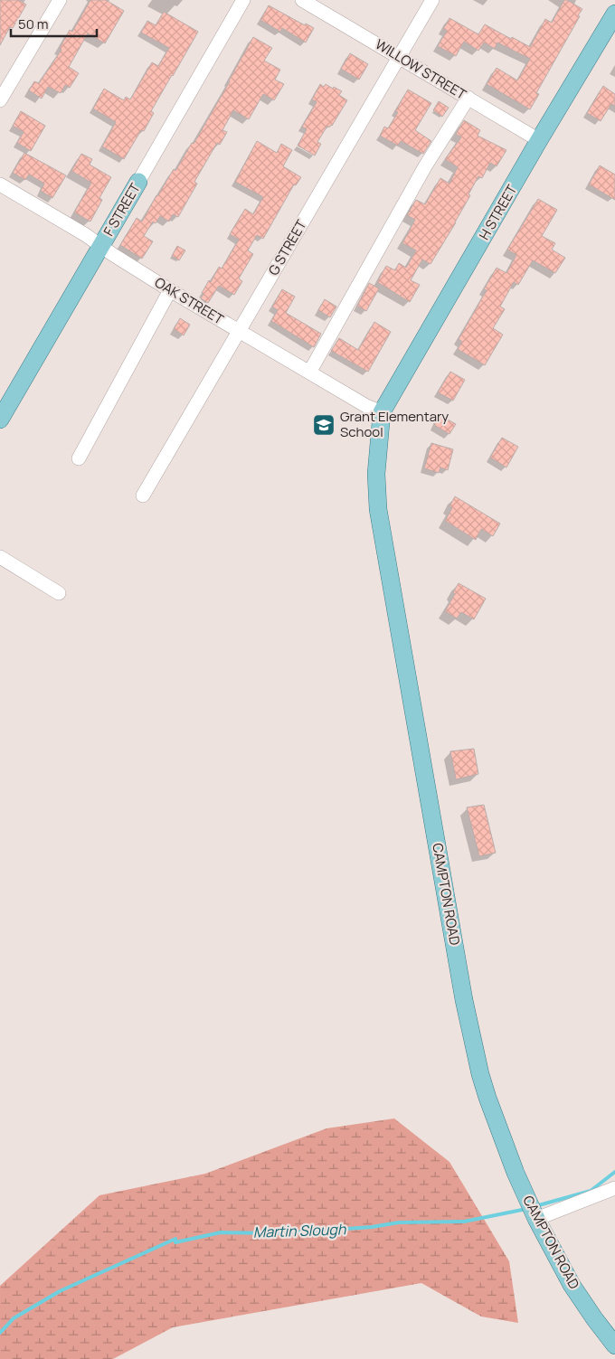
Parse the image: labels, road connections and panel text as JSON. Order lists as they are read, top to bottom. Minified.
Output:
{"streets":{"main road":["F STREET","H STREET","CAMPTON ROAD"],"street":["WILLOW STREET","G STREET","OAK STREET"]},"crossings":[["WILLOW STREET","H STREET"],["WILLOW STREET","G STREET"],["F STREET","OAK STREET"],["H STREET","OAK STREET"],["H STREET","CAMPTON ROAD"],["G STREET","OAK STREET"],["OAK STREET","CAMPTON ROAD"]],"water":["Martin Slough"],"places":{"school or university":["Grant Elementary School"]},"scale_bar":"50 m"}
